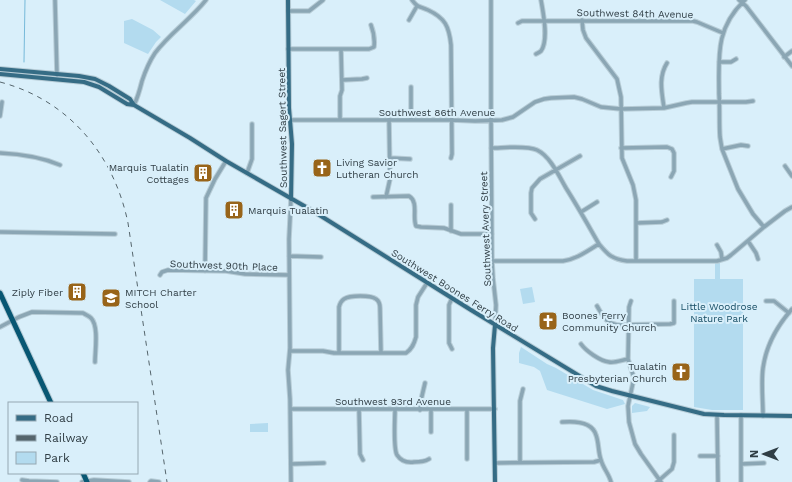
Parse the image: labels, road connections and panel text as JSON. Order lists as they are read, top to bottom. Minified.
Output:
{"streets":{"main road":["Southwest Sagert Street","Southwest Avery Street","Southwest Boones Ferry Road"],"street":["Southwest 84th Avenue","Southwest 86th Avenue","Southwest 90th Place","Southwest 93rd Avenue"]},"crossings":[["Southwest 86th Avenue","Southwest Sagert Street"],["Southwest 86th Avenue","Southwest Avery Street"],["Southwest Sagert Street","Southwest 90th Place"],["Southwest Sagert Street","Southwest Boones Ferry Road"],["Southwest Sagert Street","Southwest 93rd Avenue"],["Southwest Avery Street","Southwest Boones Ferry Road"],["Southwest Avery Street","Southwest 93rd Avenue"]],"parks":["Little Woodrose Nature Park"],"places":{"church":["Living Savior Lutheran Church","Boones Ferry Community Church","Tualatin Presbyterian Church"],"building":["Marquis Tualatin Cottages","Marquis Tualatin","Ziply Fiber"],"school or university":["MITCH Charter School"]},"legend":["Road","Railway","Park"],"north":"left"}
